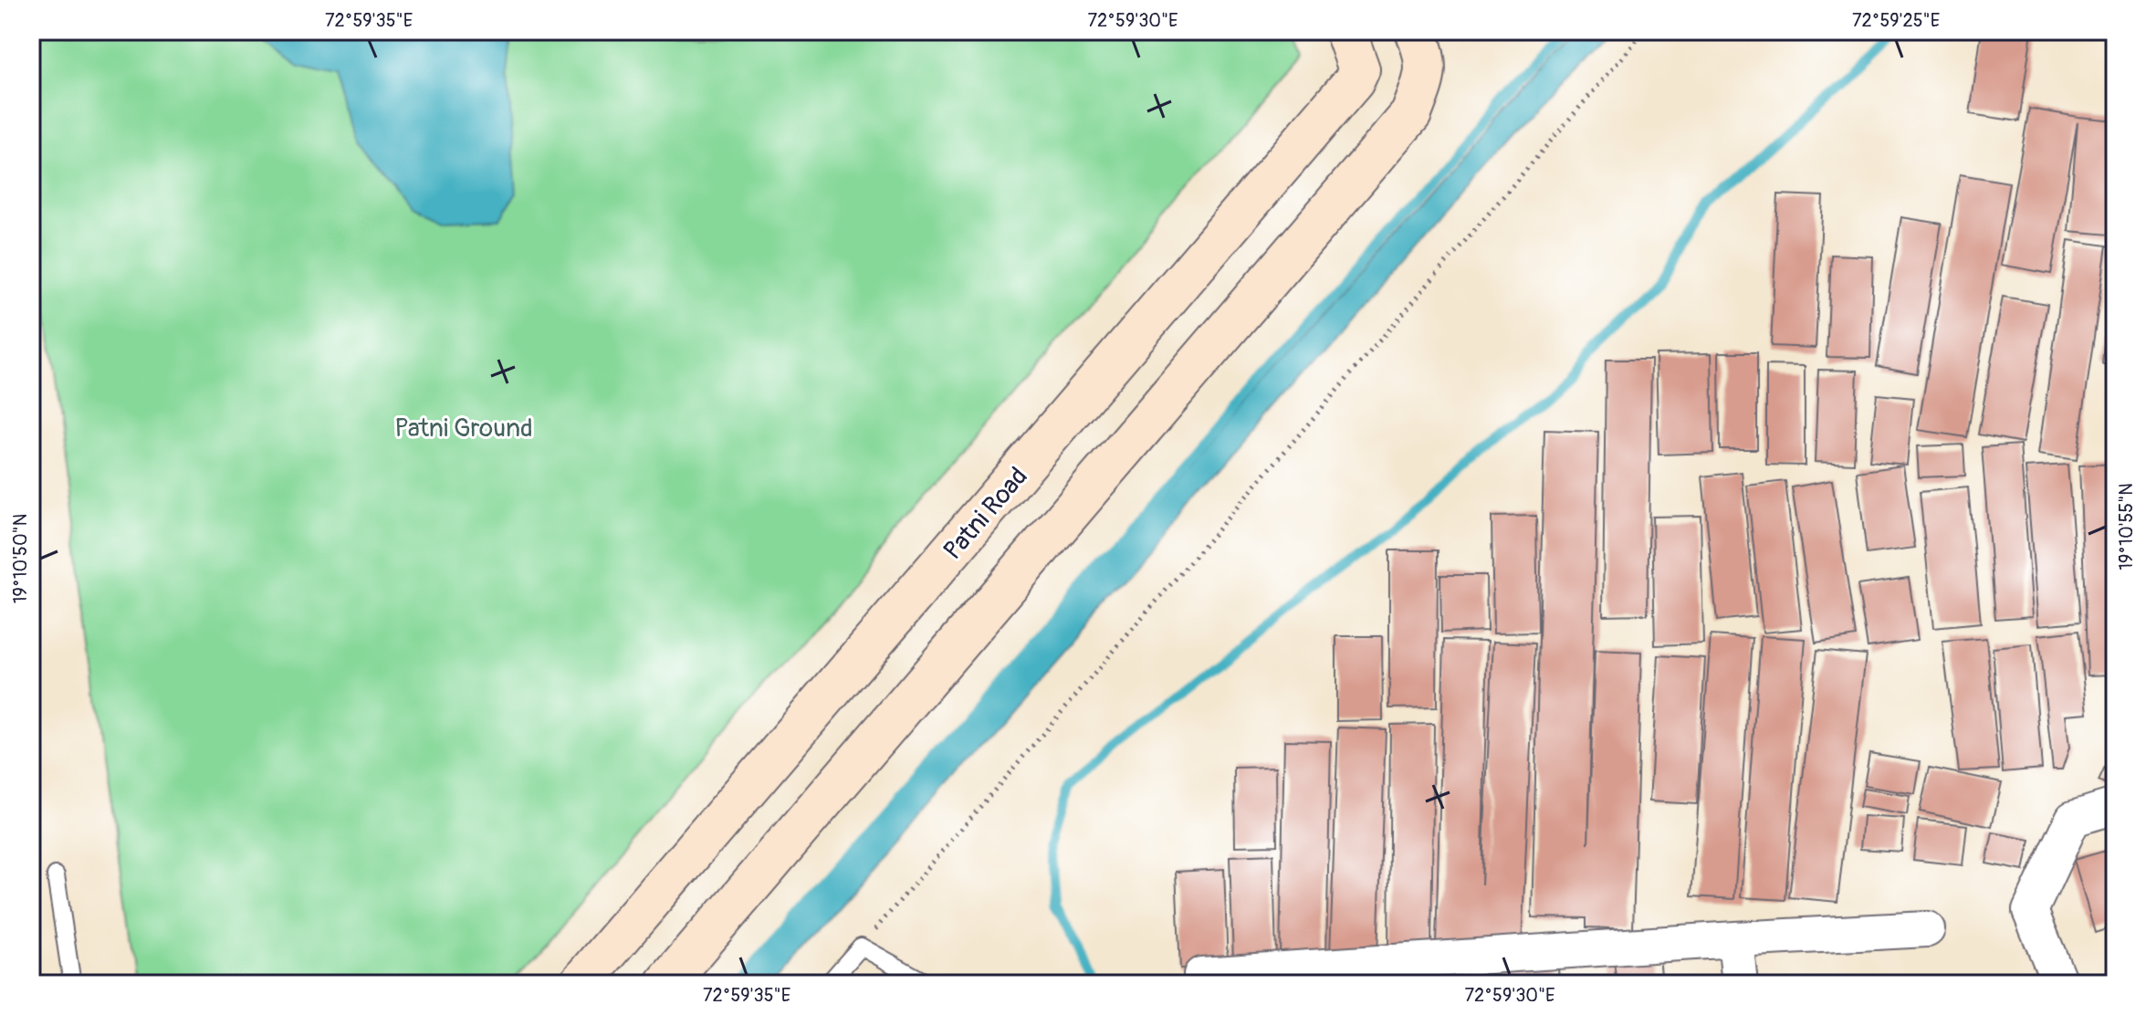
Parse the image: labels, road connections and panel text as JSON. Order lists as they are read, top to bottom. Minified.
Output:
{"streets":{"main road":["Patni Road"]},"parks":["Patni Ground"],"coordinates":["72°59'35\"E","72°59'30\"E","72°59'25\"E","19°10'55\"N","19°10'50\"N"]}
